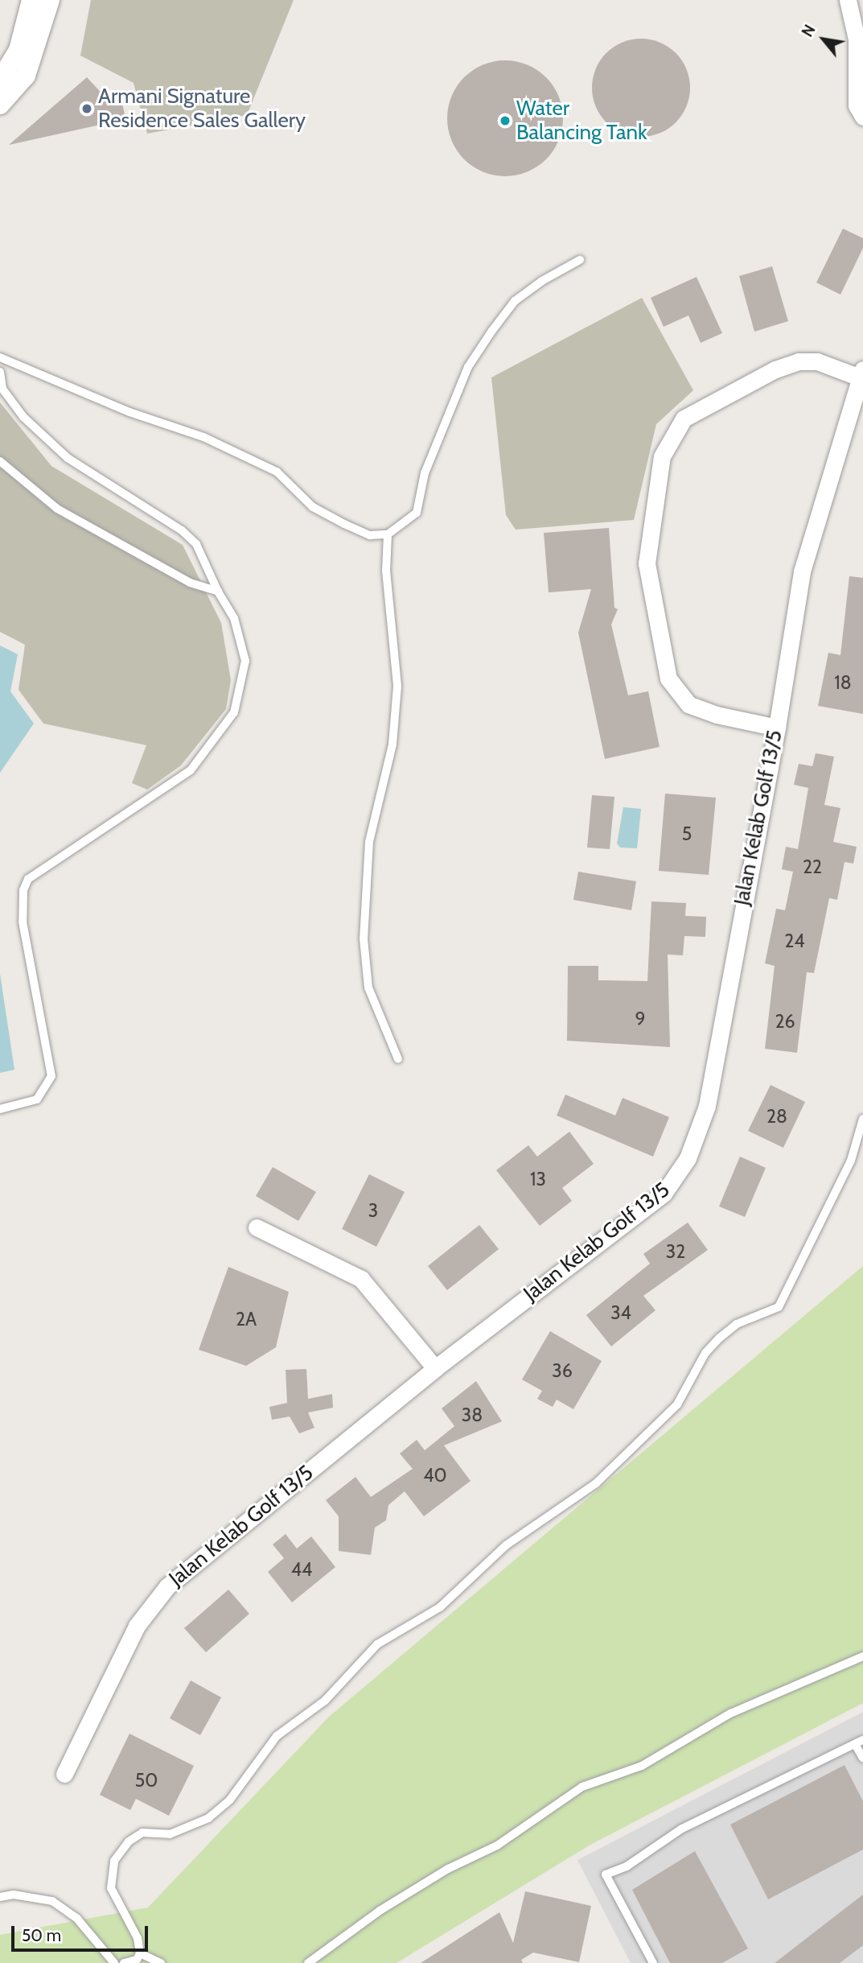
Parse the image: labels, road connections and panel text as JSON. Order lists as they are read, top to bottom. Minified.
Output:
{"streets":{"street":["Jalan Kelab Golf 13/5"]},"places":["Armani Signature Residence Sales Gallery","Water Balancing Tank"],"house_numbers":["18","5","22","24","9","26","28","13","3","32","34","2A","36","38","40","44","50"],"scale_bar":"50 m","north":"top left"}
